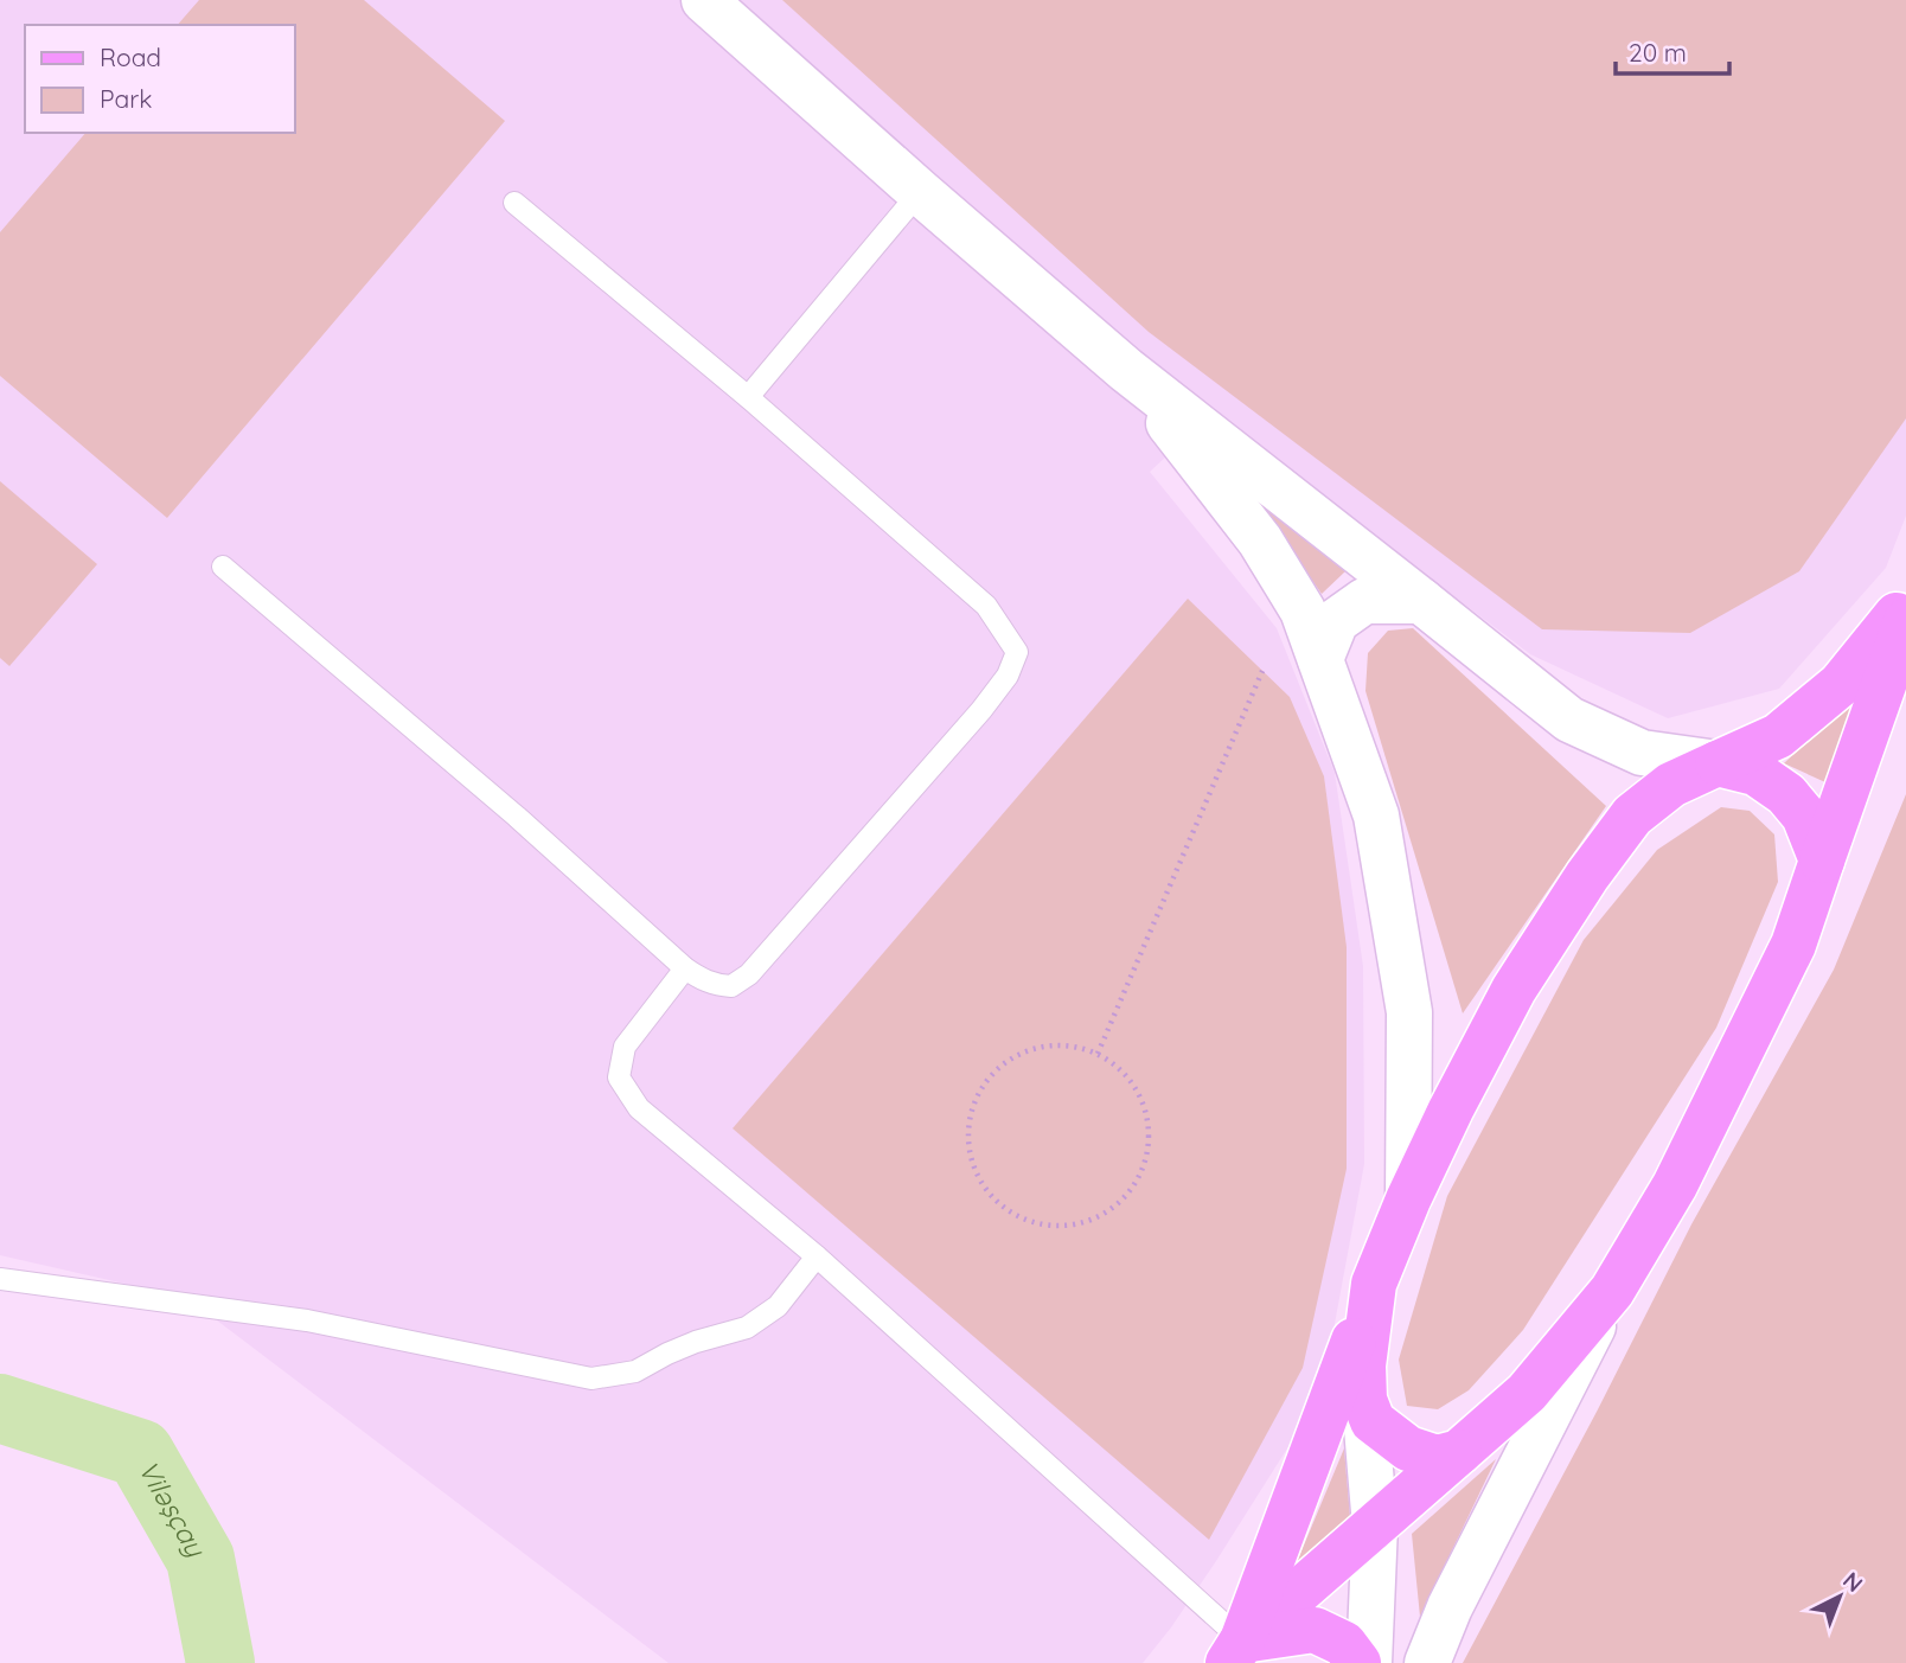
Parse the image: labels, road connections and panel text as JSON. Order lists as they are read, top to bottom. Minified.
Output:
{"water":["Viləşçay"],"legend":["Road","Park"],"scale_bar":"20 m","north":"top right"}
